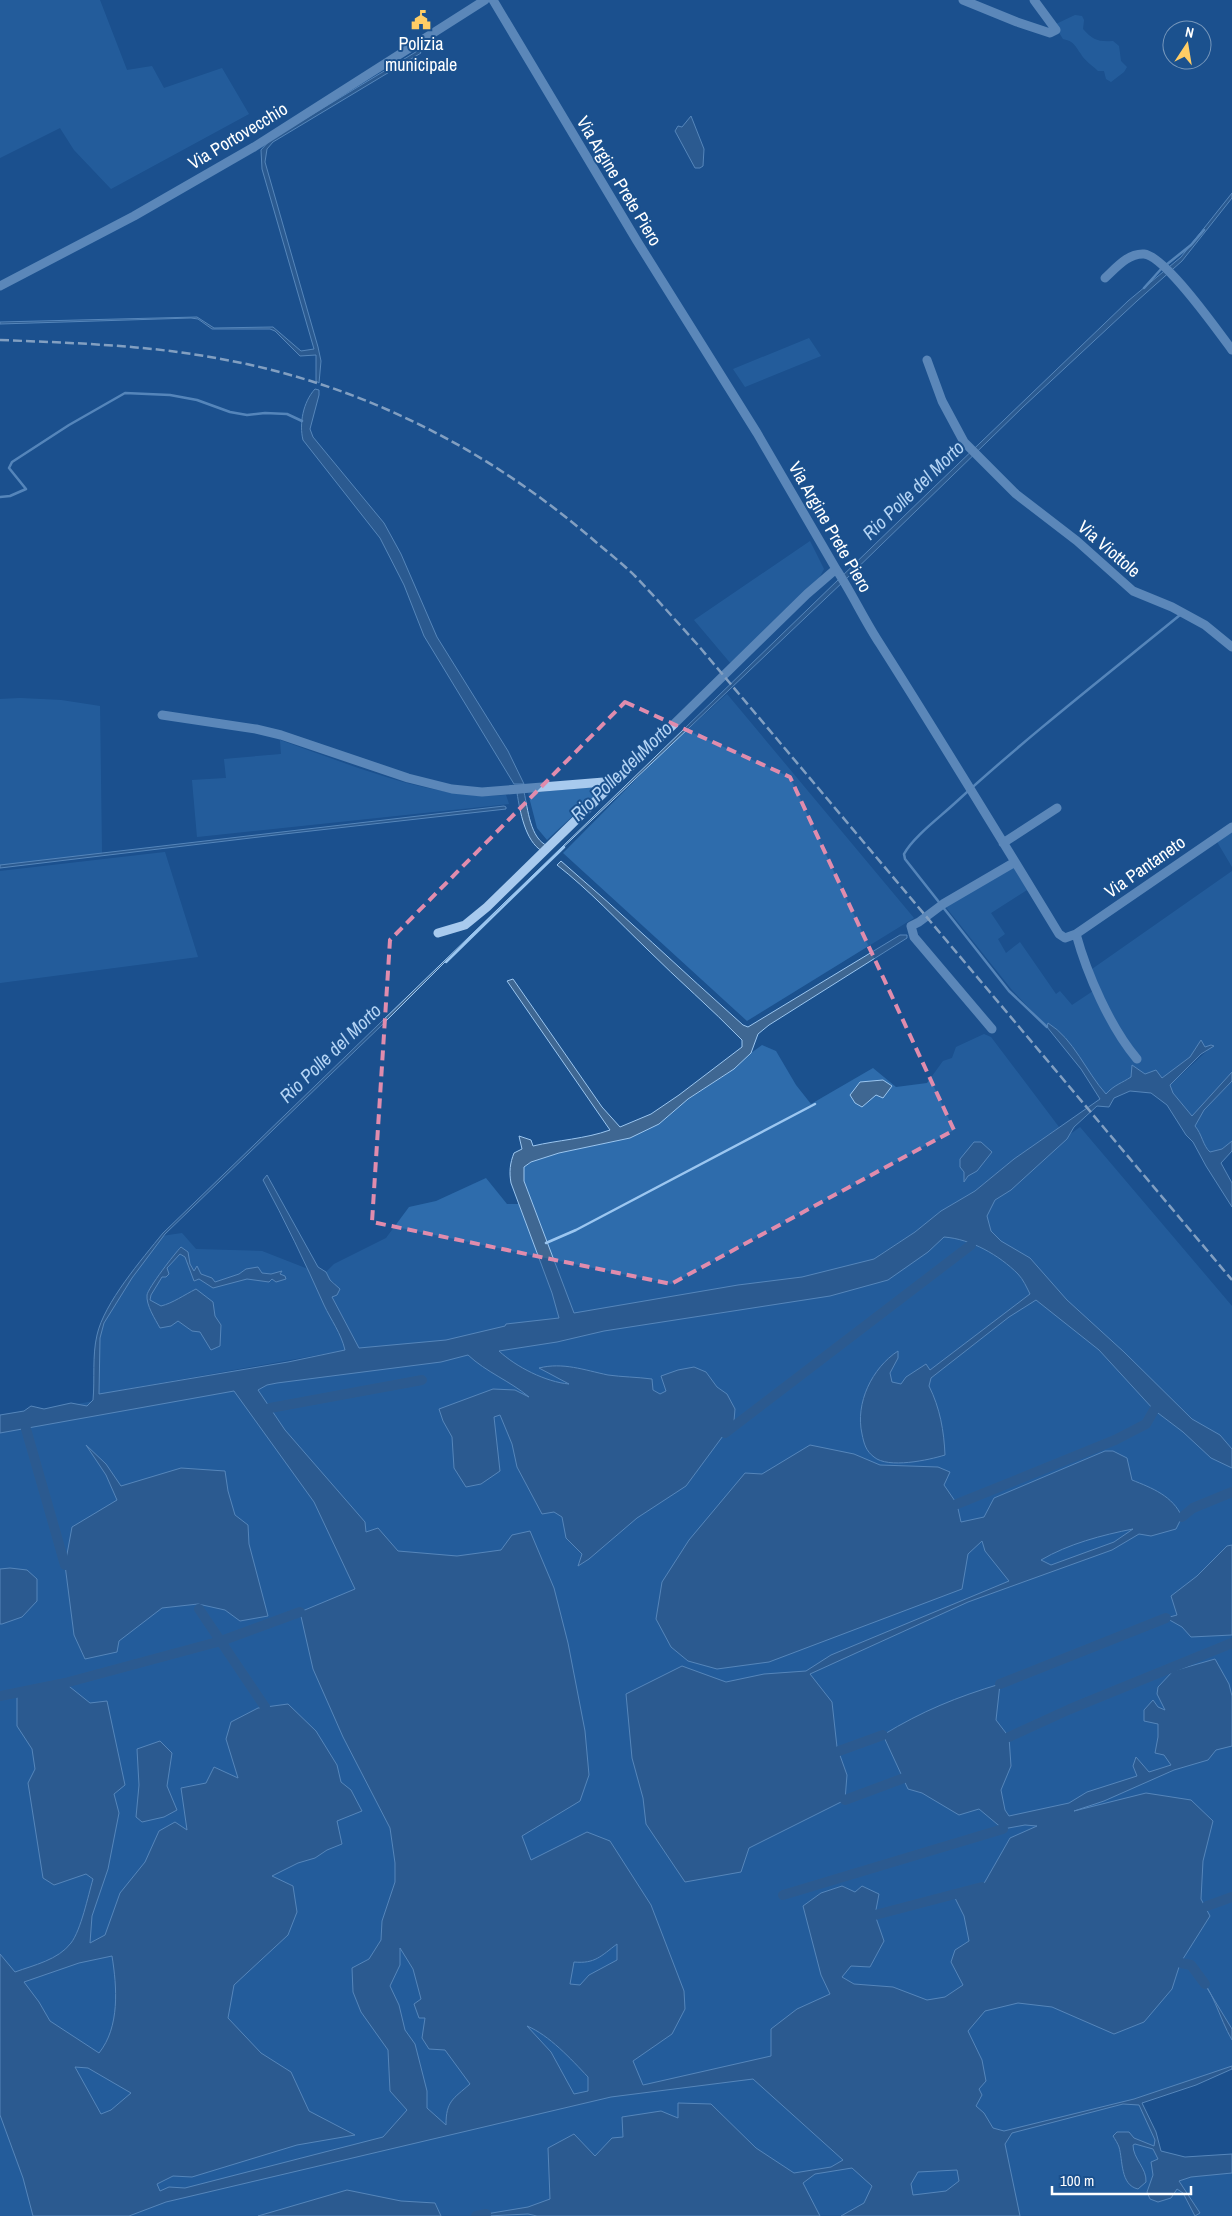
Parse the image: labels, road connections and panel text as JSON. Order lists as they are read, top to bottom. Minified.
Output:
{"streets":{"street":["Via Portovecchio","Via Argine Prete Piero","Via Viottole","Via Pantaneto"]},"crossings":[["Via Portovecchio","Via Argine Prete Piero"],["Via Argine Prete Piero","Via Pantaneto"]],"water":["Rio Polle del Morto"],"places":{"public building":["Polizia municipale"]},"scale_bar":"100 m","north":"top"}
